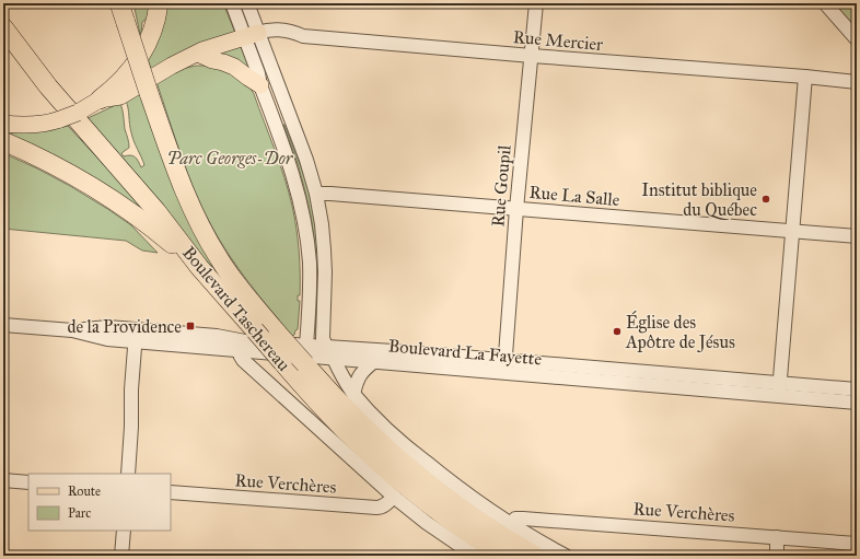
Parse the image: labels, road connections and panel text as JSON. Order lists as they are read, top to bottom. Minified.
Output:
{"streets":{"highway":["Boulevard Taschereau"],"street":["Rue Mercier","Rue Goupil","Rue La Salle","Boulevard La Fayette","Rue Verchères"]},"crossings":[["Rue Mercier","Rue Goupil"],["Rue Goupil","Rue La Salle"],["Rue Goupil","Boulevard La Fayette"],["Boulevard Taschereau","Boulevard La Fayette"],["Boulevard Taschereau","Rue Verchères"]],"parks":["Parc Georges-Dor"],"places":{"other":["Institut biblique du Québec","Église des Apôtre de Jésus"],"transit":["de la Providence"]},"legend":["Route","Parc"]}
